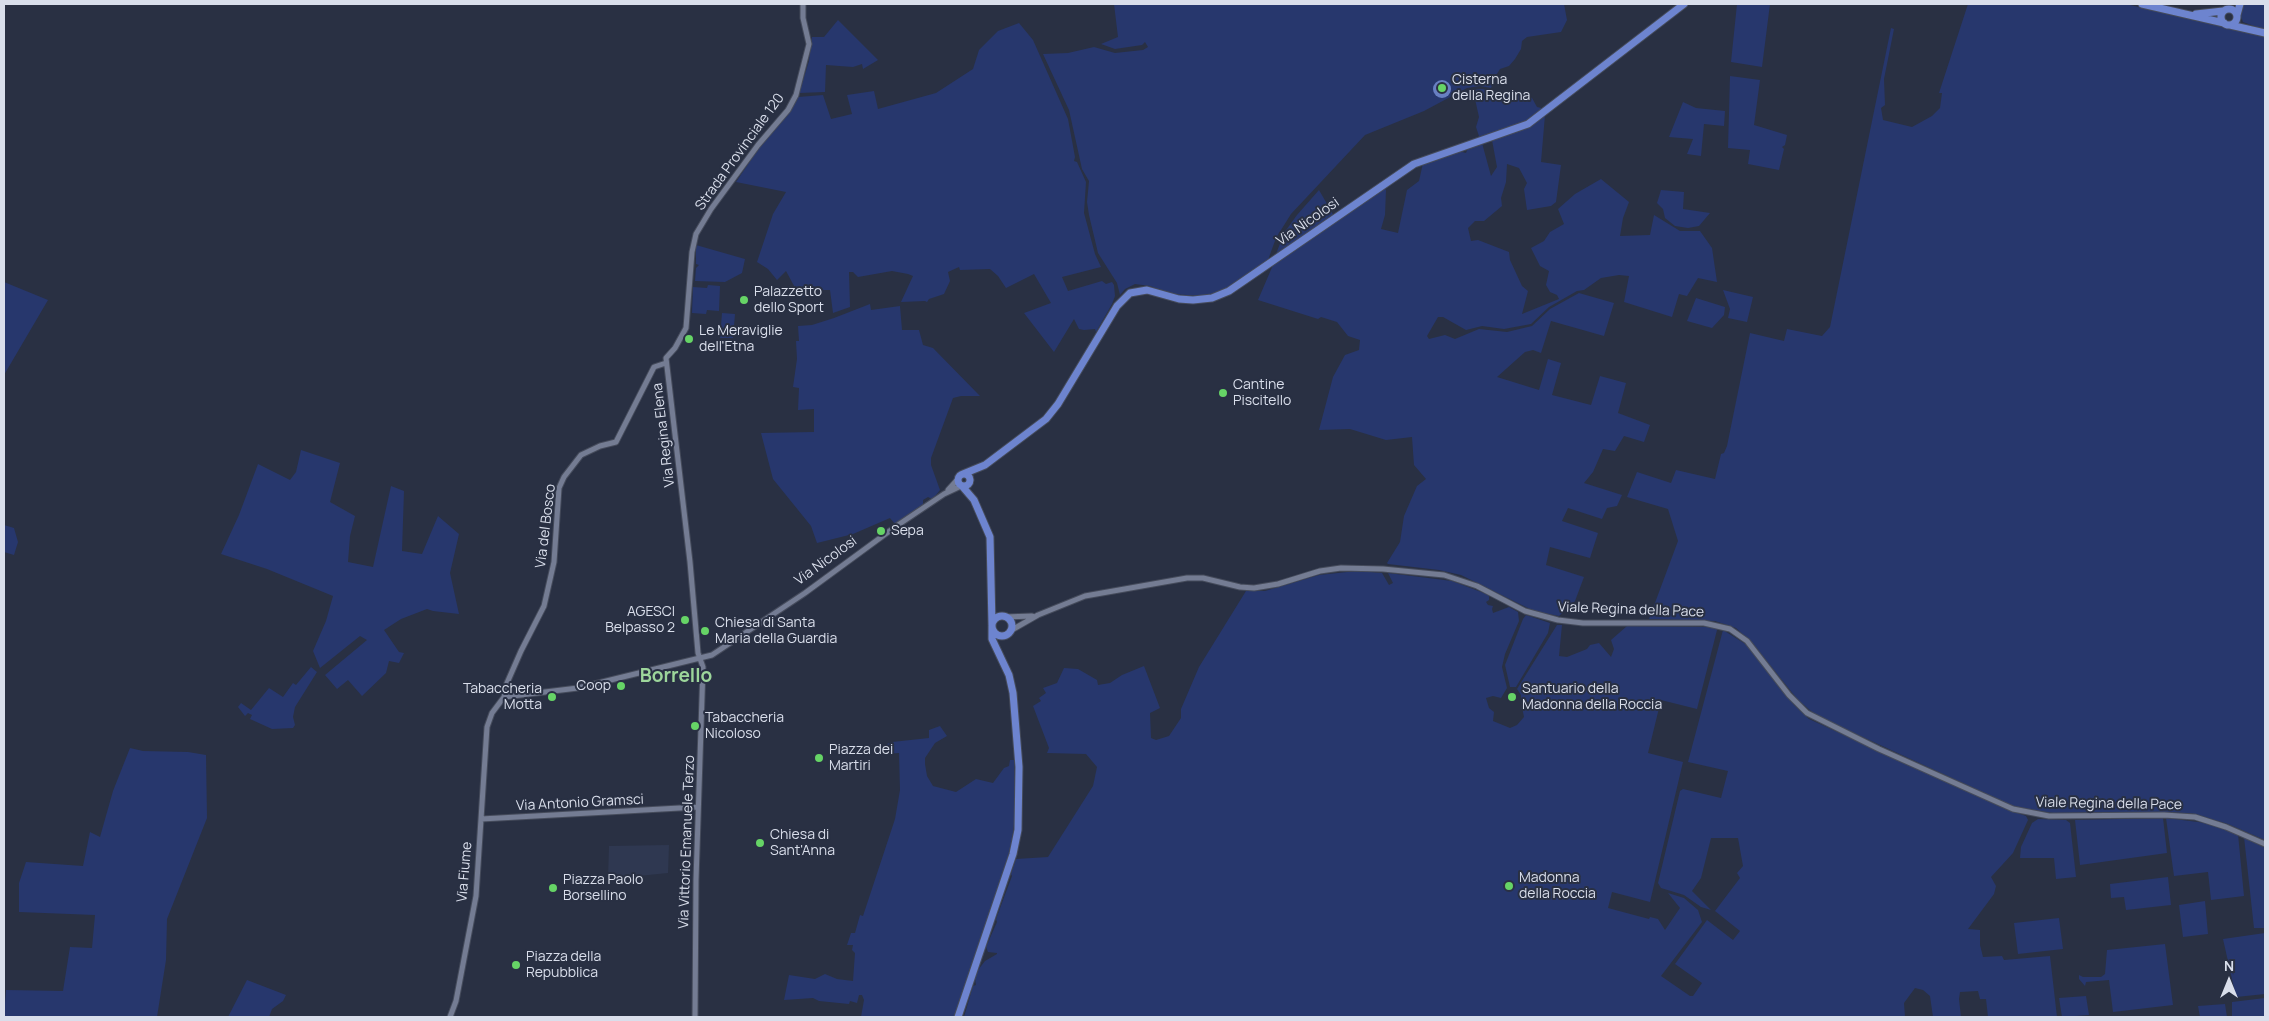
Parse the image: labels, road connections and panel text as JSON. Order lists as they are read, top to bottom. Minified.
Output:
{"streets":{"main road":["Via Nicolosi"],"street":["Strada Provinciale 120","Via Regina Elena","Via del Bosco","Viale Regina della Pace","Via Antonio Gramsci","Via Vittorio Emanuele Terzo","Via Fiume"]},"crossings":[["Strada Provinciale 120","Via Regina Elena"],["Via Regina Elena","Via del Bosco"],["Via Regina Elena","Via Vittorio Emanuele Terzo"],["Via del Bosco","Via Fiume"],["Via Antonio Gramsci","Via Vittorio Emanuele Terzo"],["Via Antonio Gramsci","Via Fiume"]],"districts":["Borrello"],"places":["Cisterna della Regina","Palazzetto dello Sport","Le Meraviglie dell'Etna","Cantine Piscitello","Sepa","AGESCI Belpasso 2","Chiesa di Santa Maria della Guardia","Coop","Tabaccheria Motta","Santuario della Madonna della Roccia","Tabaccheria Nicoloso","Piazza dei Martiri","Chiesa di Sant'Anna","Madonna della Roccia","Piazza Paolo Borsellino","Piazza della Repubblica"],"north":"top"}
